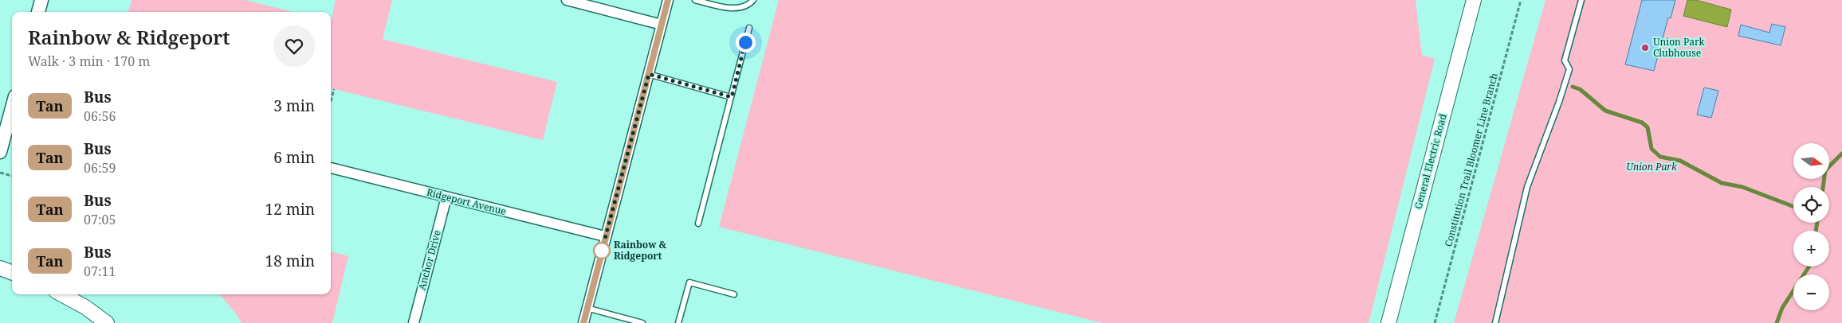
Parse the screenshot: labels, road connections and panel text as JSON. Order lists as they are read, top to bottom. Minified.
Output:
{"streets":{"main road":["General Electric Road"],"street":["Ridgeport Avenue","Anchor Drive"],"path":["Constitution Trail Bloomer Line Branch"]},"crossings":[["Ridgeport Avenue","Anchor Drive"]],"parks":["Union Park"],"places":["Union Park Clubhouse","Rainbow & Ridgeport"],"lines":["bus line Tan"],"north":"right","page":{"heading":["Rainbow & Ridgeport","Walk · 3 min · 170 m"],"list":[{"mark":"Tan","name":"Bus","note":"06:56","value":"3 min"},{"mark":"Tan","name":"Bus","note":"06:59","value":"6 min"},{"mark":"Tan","name":"Bus","note":"07:05","value":"12 min"},{"mark":"Tan","name":"Bus","note":"07:11","value":"18 min"}],"map_buttons":["+","−"]}}
